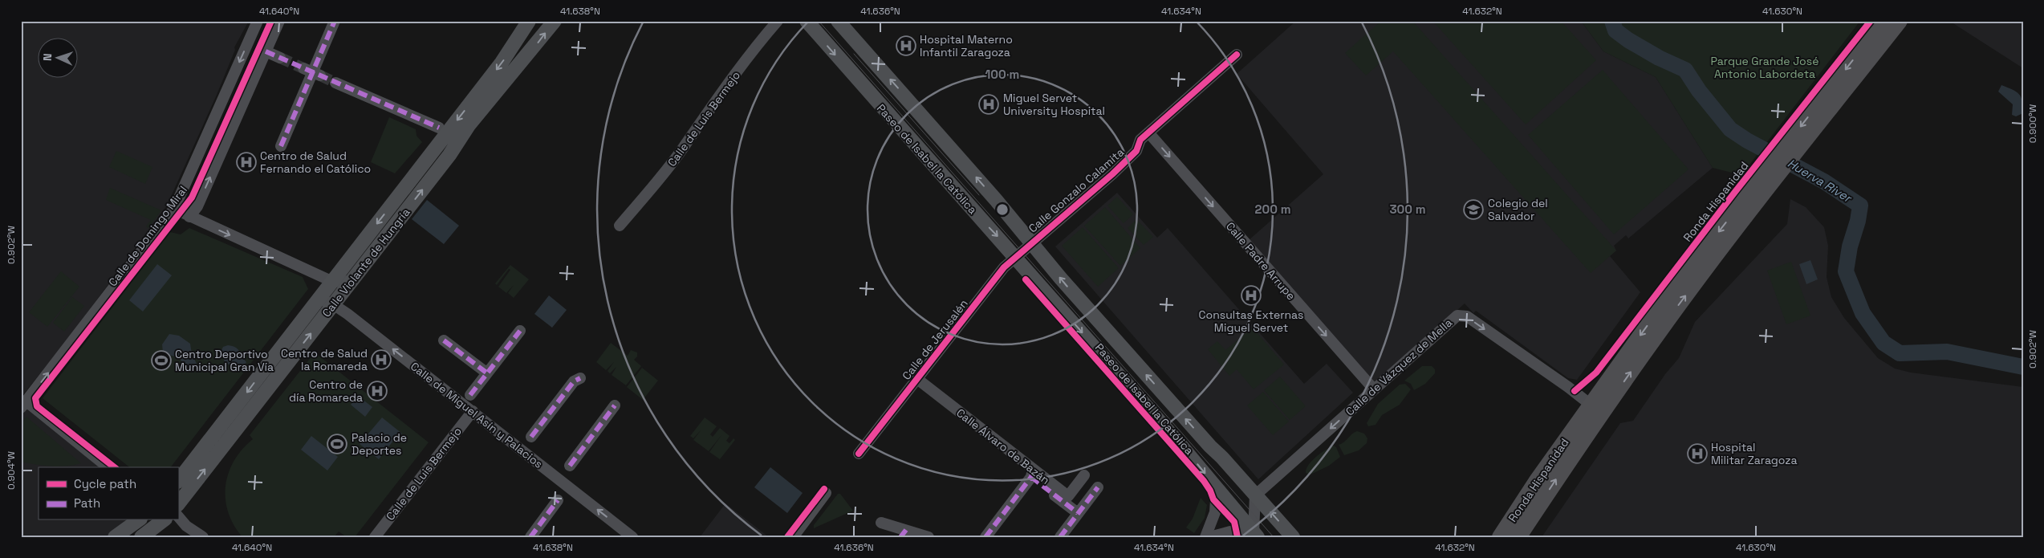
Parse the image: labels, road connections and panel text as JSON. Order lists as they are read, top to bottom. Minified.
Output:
{"streets":{"highway":["Ronda Hispanidad"],"main road":["Paseo de Isabel la Católica","Calle Violante de Hungría"],"street":["Calle de Luis Bermejo","Calle Gonzalo Calamita","Calle de Domingo Miral","Calle Padre Arrupe","Calle de Jerusalén","Calle de Vázquez de Mella","Calle de Miguel Asín y Palacios","Calle Álvaro de Bazán"]},"crossings":[["Calle de Luis Bermejo","Calle de Miguel Asín y Palacios"],["Paseo de Isabel la Católica","Calle Gonzalo Calamita"],["Paseo de Isabel la Católica","Calle de Jerusalén"],["Paseo de Isabel la Católica","Calle de Vázquez de Mella"],["Calle Gonzalo Calamita","Calle Padre Arrupe"],["Calle Gonzalo Calamita","Calle de Jerusalén"],["Ronda Hispanidad","Calle de Vázquez de Mella"],["Calle Padre Arrupe","Calle de Vázquez de Mella"],["Calle Violante de Hungría","Calle de Miguel Asín y Palacios"],["Calle de Jerusalén","Calle Álvaro de Bazán"]],"one_way":["Calle Padre Arrupe","Calle de Miguel Asín y Palacios"],"water":["Huerva River"],"parks":["Parque Grande José Antonio Labordeta"],"places":{"hospital":["Hospital Materno Infantil Zaragoza","Miguel Servet University Hospital","Centro de Salud Fernando el Católico","Consultas Externas Miguel Servet","Centro de Salud la Romareda","Centro de día Romareda","Hospital Militar Zaragoza"],"school or university":["Colegio del Salvador"],"sports":["Centro Deportivo Municipal Gran Vía","Palacio de Deportes"]},"legend":["Cycle path","Path"],"north":"left","coordinates":["41.640°N","41.638°N","41.636°N","41.634°N","41.632°N","41.630°N","0.900°W","0.902°W","0.904°W"],"rings":["100 m","200 m","300 m"]}
